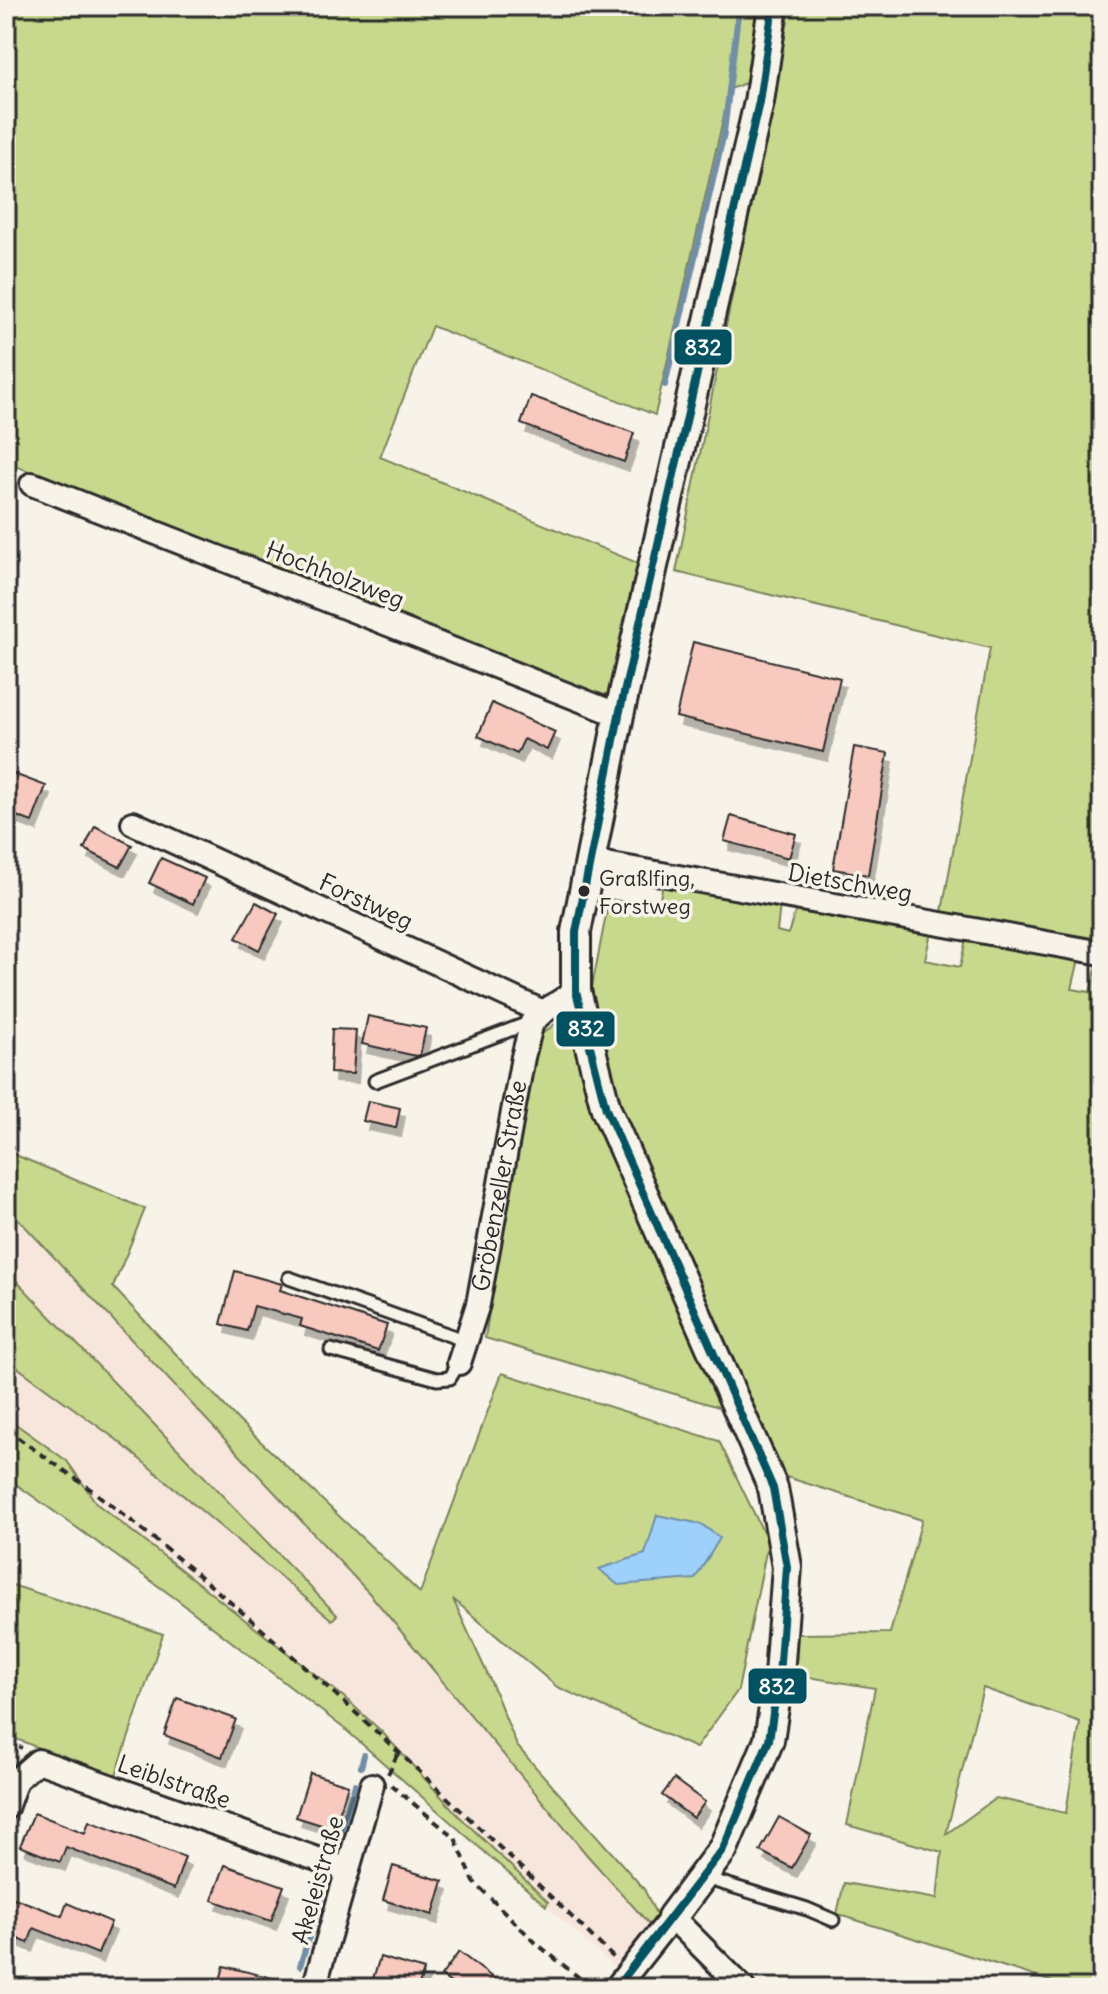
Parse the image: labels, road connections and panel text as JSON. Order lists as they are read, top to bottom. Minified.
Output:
{"streets":{"street":["Hochholzweg","Dietschweg","Forstweg","Gröbenzeller Straße","Leiblstraße","Akeleistraße"]},"crossings":[["Forstweg","Gröbenzeller Straße"],["Leiblstraße","Akeleistraße"]],"places":["Graßlfing, Forstweg"],"lines":["transit line 832"]}
